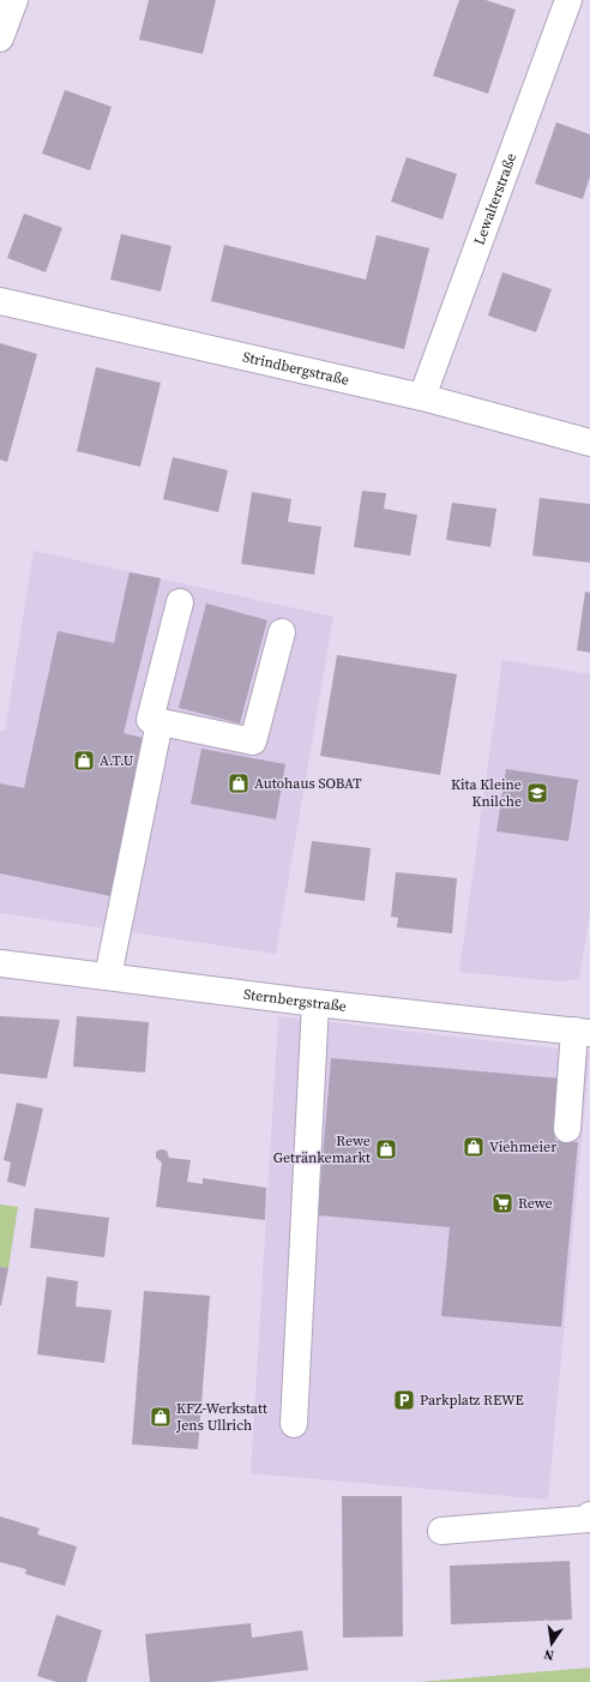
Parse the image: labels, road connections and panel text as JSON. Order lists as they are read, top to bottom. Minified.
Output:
{"streets":{"street":["Lewalterstraße","Strindbergstraße","Sternbergstraße"]},"crossings":[["Lewalterstraße","Strindbergstraße"]],"places":{"shop":["A.T.U","Autohaus SOBAT","Viehmeier","Rewe Getränkemarkt","KFZ-Werkstatt Jens Ullrich"],"school or university":["Kita Kleine Knilche"],"supermarket":["Rewe"],"parking":["Parkplatz REWE"]},"north":"bottom"}
